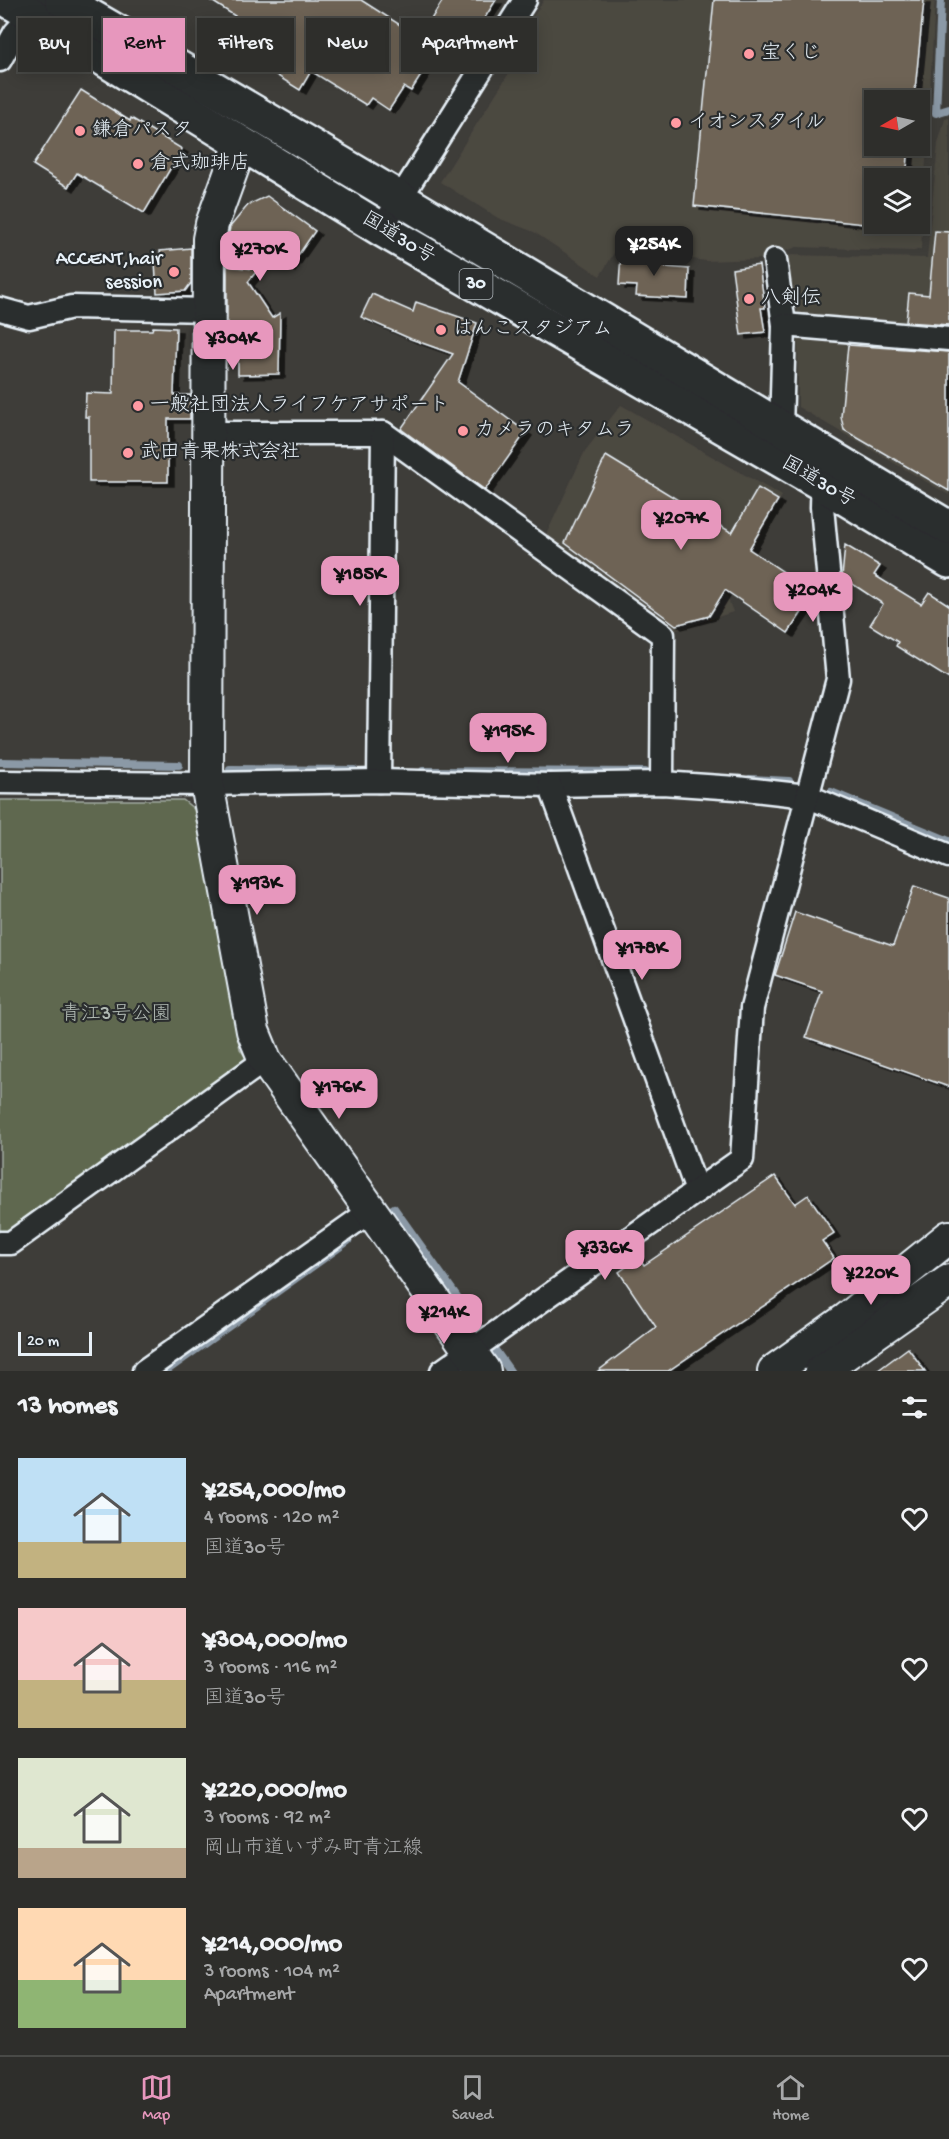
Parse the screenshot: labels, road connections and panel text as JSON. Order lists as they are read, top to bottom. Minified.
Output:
{"streets":{"highway":["国道30号","30"]},"parks":["青江3号公園"],"places":["宝くじ","イオンスタイル","鎌倉パスタ","倉式珈琲店","ACCENT,hair session","八剣伝","はんこスタジアム","一般社団法人ライフケアサポート","カメラのキタムラ","武田青果株式会社"],"scale_bar":"20 m","north":"left","page":{"chip":["Buy","Rent","Filters","New","Apartment"],"price":["¥254K","¥270K","¥304K","¥207K","¥185K","¥204K","¥195K","¥193K","¥178K","¥176K","¥336K","¥220K","¥214K"],"scale":"20 m","heading":"13 homes","list":[{"name":"¥254,000/mo","note":"4 rooms · 120 m² · 国道30号"},{"name":"¥304,000/mo","note":"3 rooms · 116 m² · 国道30号"},{"name":"¥220,000/mo","note":"3 rooms · 92 m² · 岡山市道いずみ町青江線"},{"name":"¥214,000/mo","note":"3 rooms · 104 m² · Apartment"}],"tabs":["Map","Saved","Home"]}}
